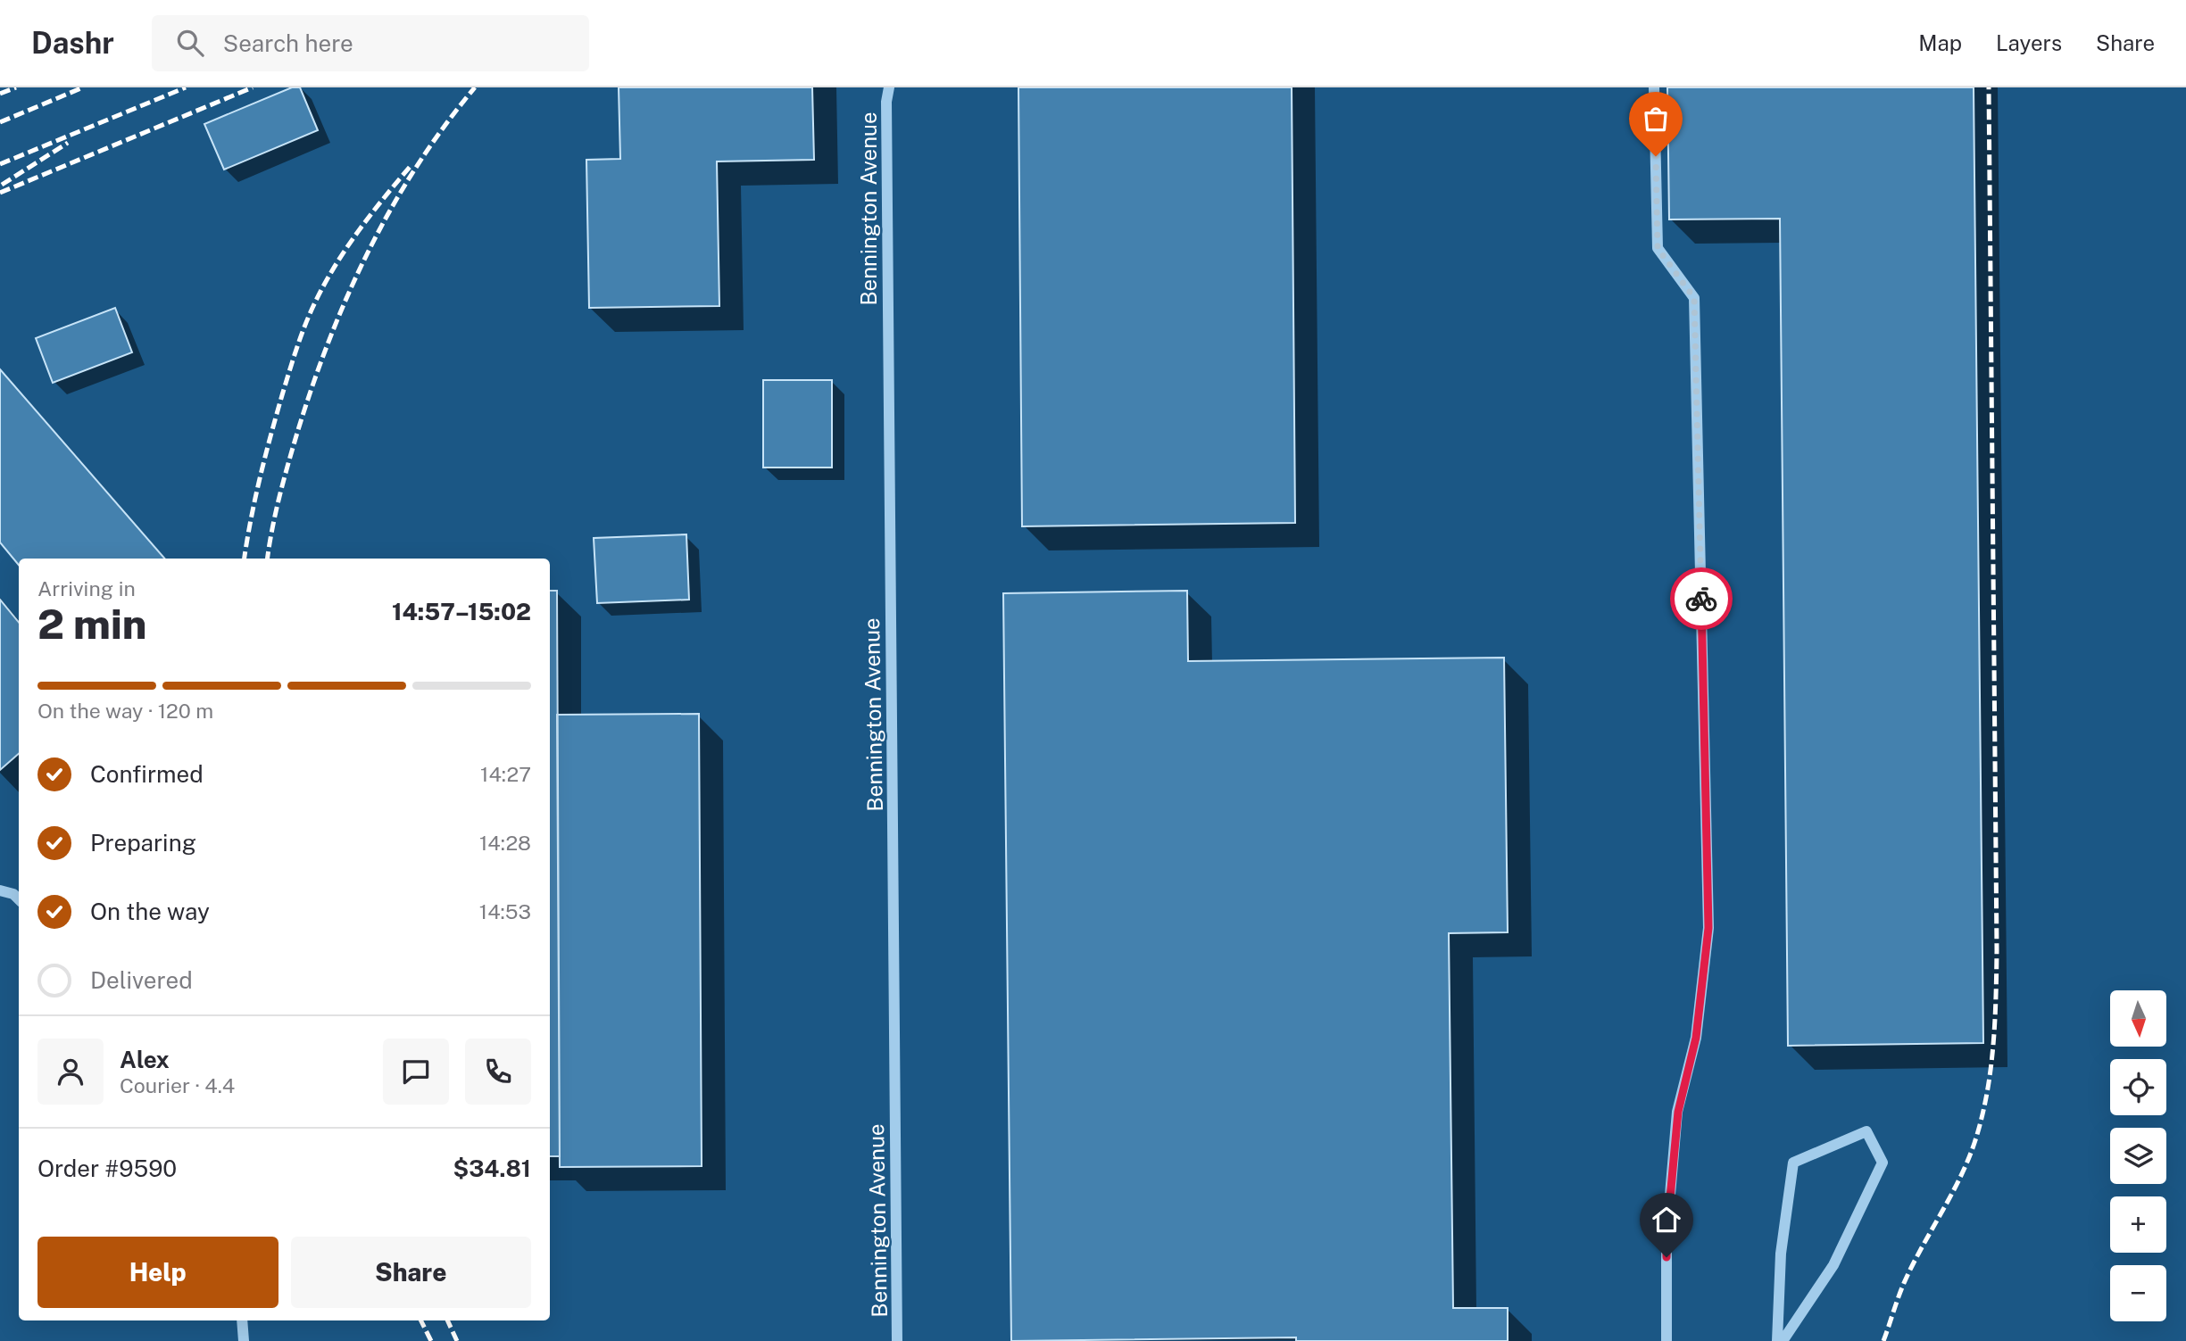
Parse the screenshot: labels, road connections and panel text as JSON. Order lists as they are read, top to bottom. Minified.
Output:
{"streets":{"street":["Bennington Avenue"]},"north":"bottom","page":{"header":"Dashr","search":"Search here","nav":["Map","Layers","Share"],"heading":["2 min","Arriving in","14:57–15:02"],"panel":["Alex","Courier · 4.4","Order #9590","$34.81"],"bar":"On the way · 120 m","list":[["Confirmed","14:27"],["Preparing","14:28"],["On the way","14:53"],"Delivered"],"map_buttons":["+","−"],"buttons":["Help","Share"]}}
